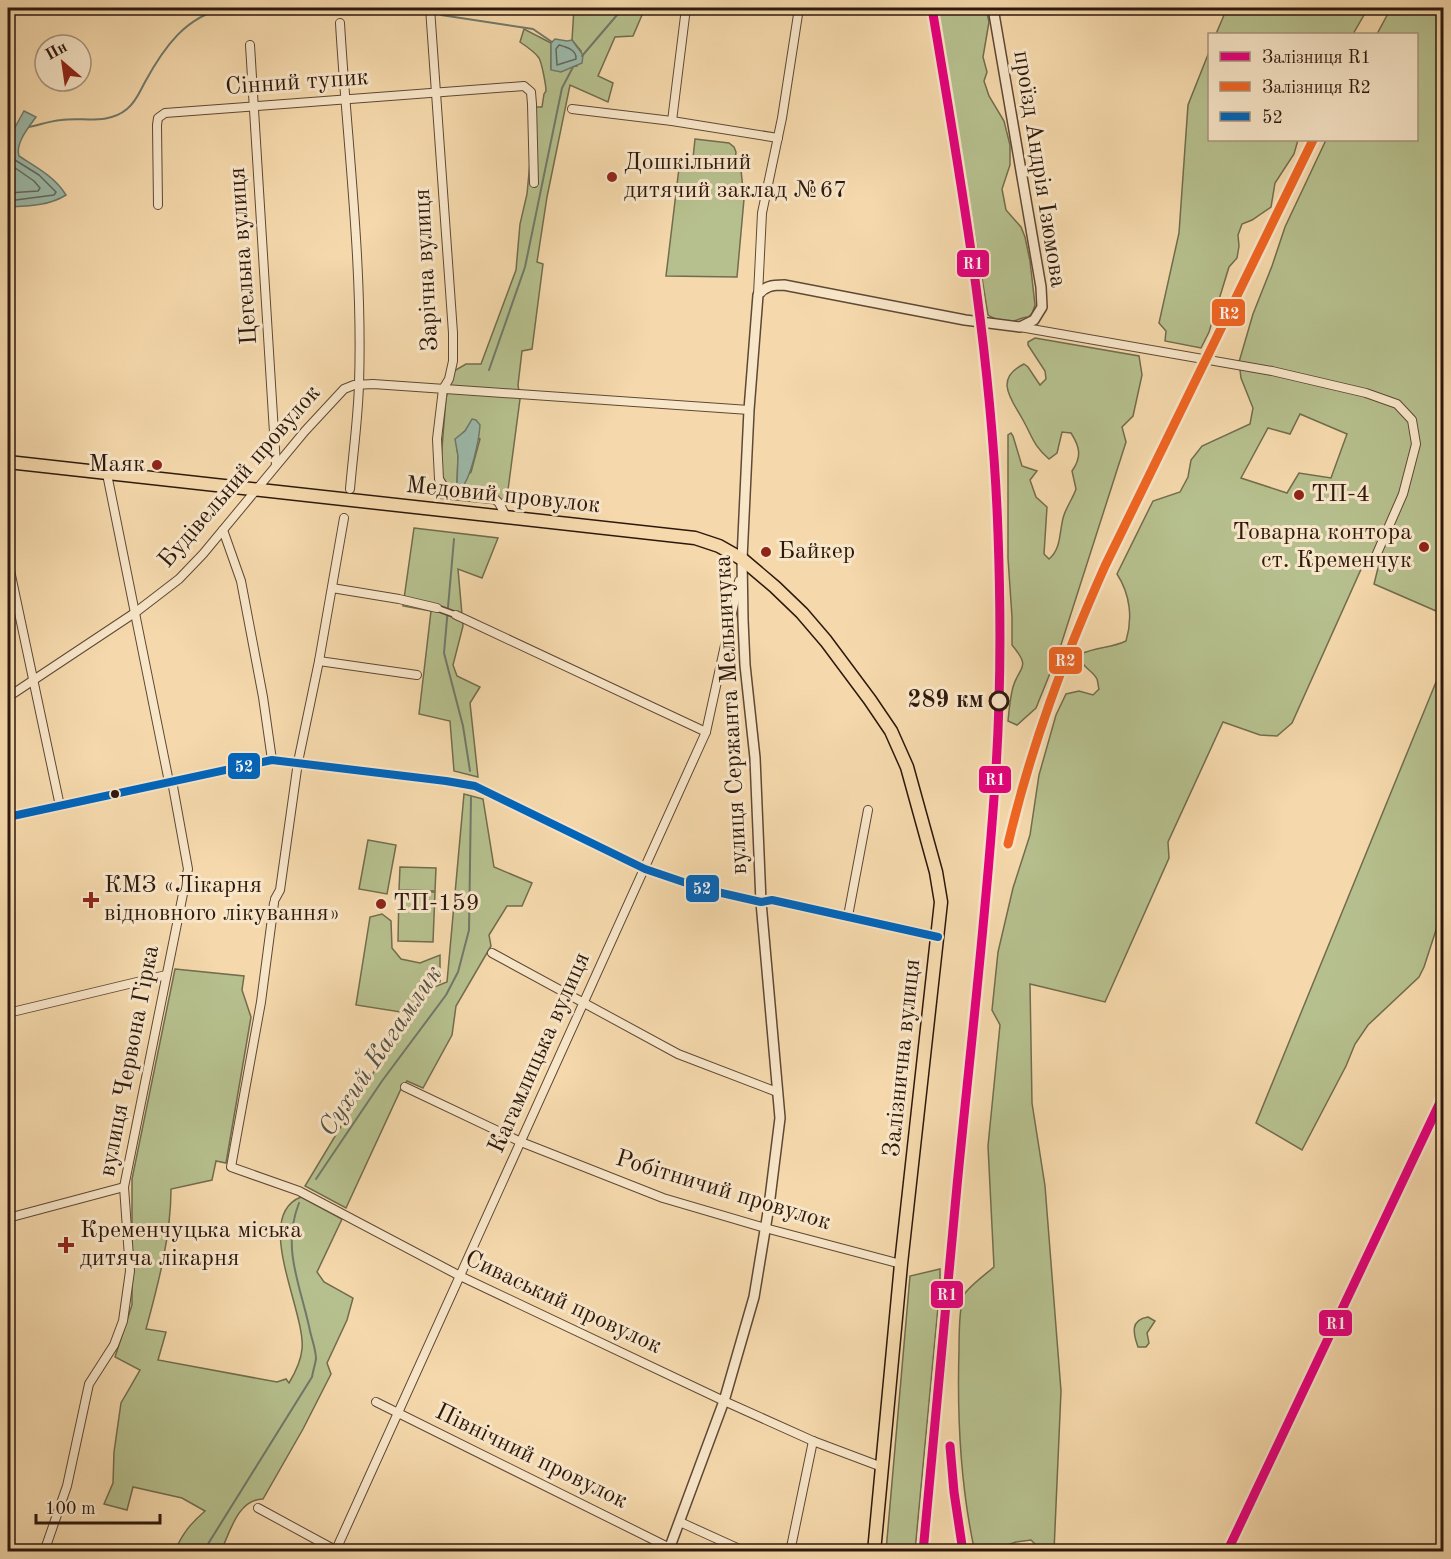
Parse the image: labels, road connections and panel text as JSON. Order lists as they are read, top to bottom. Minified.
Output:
{"streets":{"main road":["Медовий провулок","Залізнична вулиця"],"street":["Сінний тупик","проїзд Андрія Ізюмова","Цегельна вулиця","Зарічна вулиця","Будівельний провулок","вулиця Сержанта Мельничука","Кагамлицька вулиця","вулиця Червона Гірка","Робітничий провулок","Сиваський провулок","Північний провулок"]},"crossings":[["Сінний тупик","Цегельна вулиця"],["Сінний тупик","Зарічна вулиця"],["Цегельна вулиця","Будівельний провулок"],["Зарічна вулиця","Будівельний провулок"],["Зарічна вулиця","Медовий провулок"],["Будівельний провулок","Медовий провулок"],["Будівельний провулок","вулиця Сержанта Мельничука"],["Будівельний провулок","вулиця Червона Гірка"],["Медовий провулок","вулиця Сержанта Мельничука"],["Медовий провулок","Кагамлицька вулиця"],["Медовий провулок","Залізнична вулиця"],["Медовий провулок","вулиця Червона Гірка"],["вулиця Сержанта Мельничука","Кагамлицька вулиця"],["вулиця Сержанта Мельничука","Залізнична вулиця"],["вулиця Сержанта Мельничука","Робітничий провулок"],["вулиця Сержанта Мельничука","Сиваський провулок"],["вулиця Сержанта Мельничука","Північний провулок"],["Кагамлицька вулиця","Залізнична вулиця"],["Кагамлицька вулиця","Робітничий провулок"],["Кагамлицька вулиця","Сиваський провулок"],["Кагамлицька вулиця","Північний провулок"],["Залізнична вулиця","Робітничий провулок"],["Залізнична вулиця","Сиваський провулок"]],"water":["Сухий Кагамлик"],"places":{"other":["Дошкільний дитячий заклад №67","Маяк","ТП-4","Товарна контора ст. Кременчук","Байкер","289 км","ТП-159"],"health":["КМЗ «Лікарня відновного лікування»","Кременчуцька міська дитяча лікарня"]},"lines":["rail line R1","rail line R2","transit line 52"],"legend":["Залізниця R1","Залізниця R2","52"],"scale_bar":"100 m","north":"top left"}
